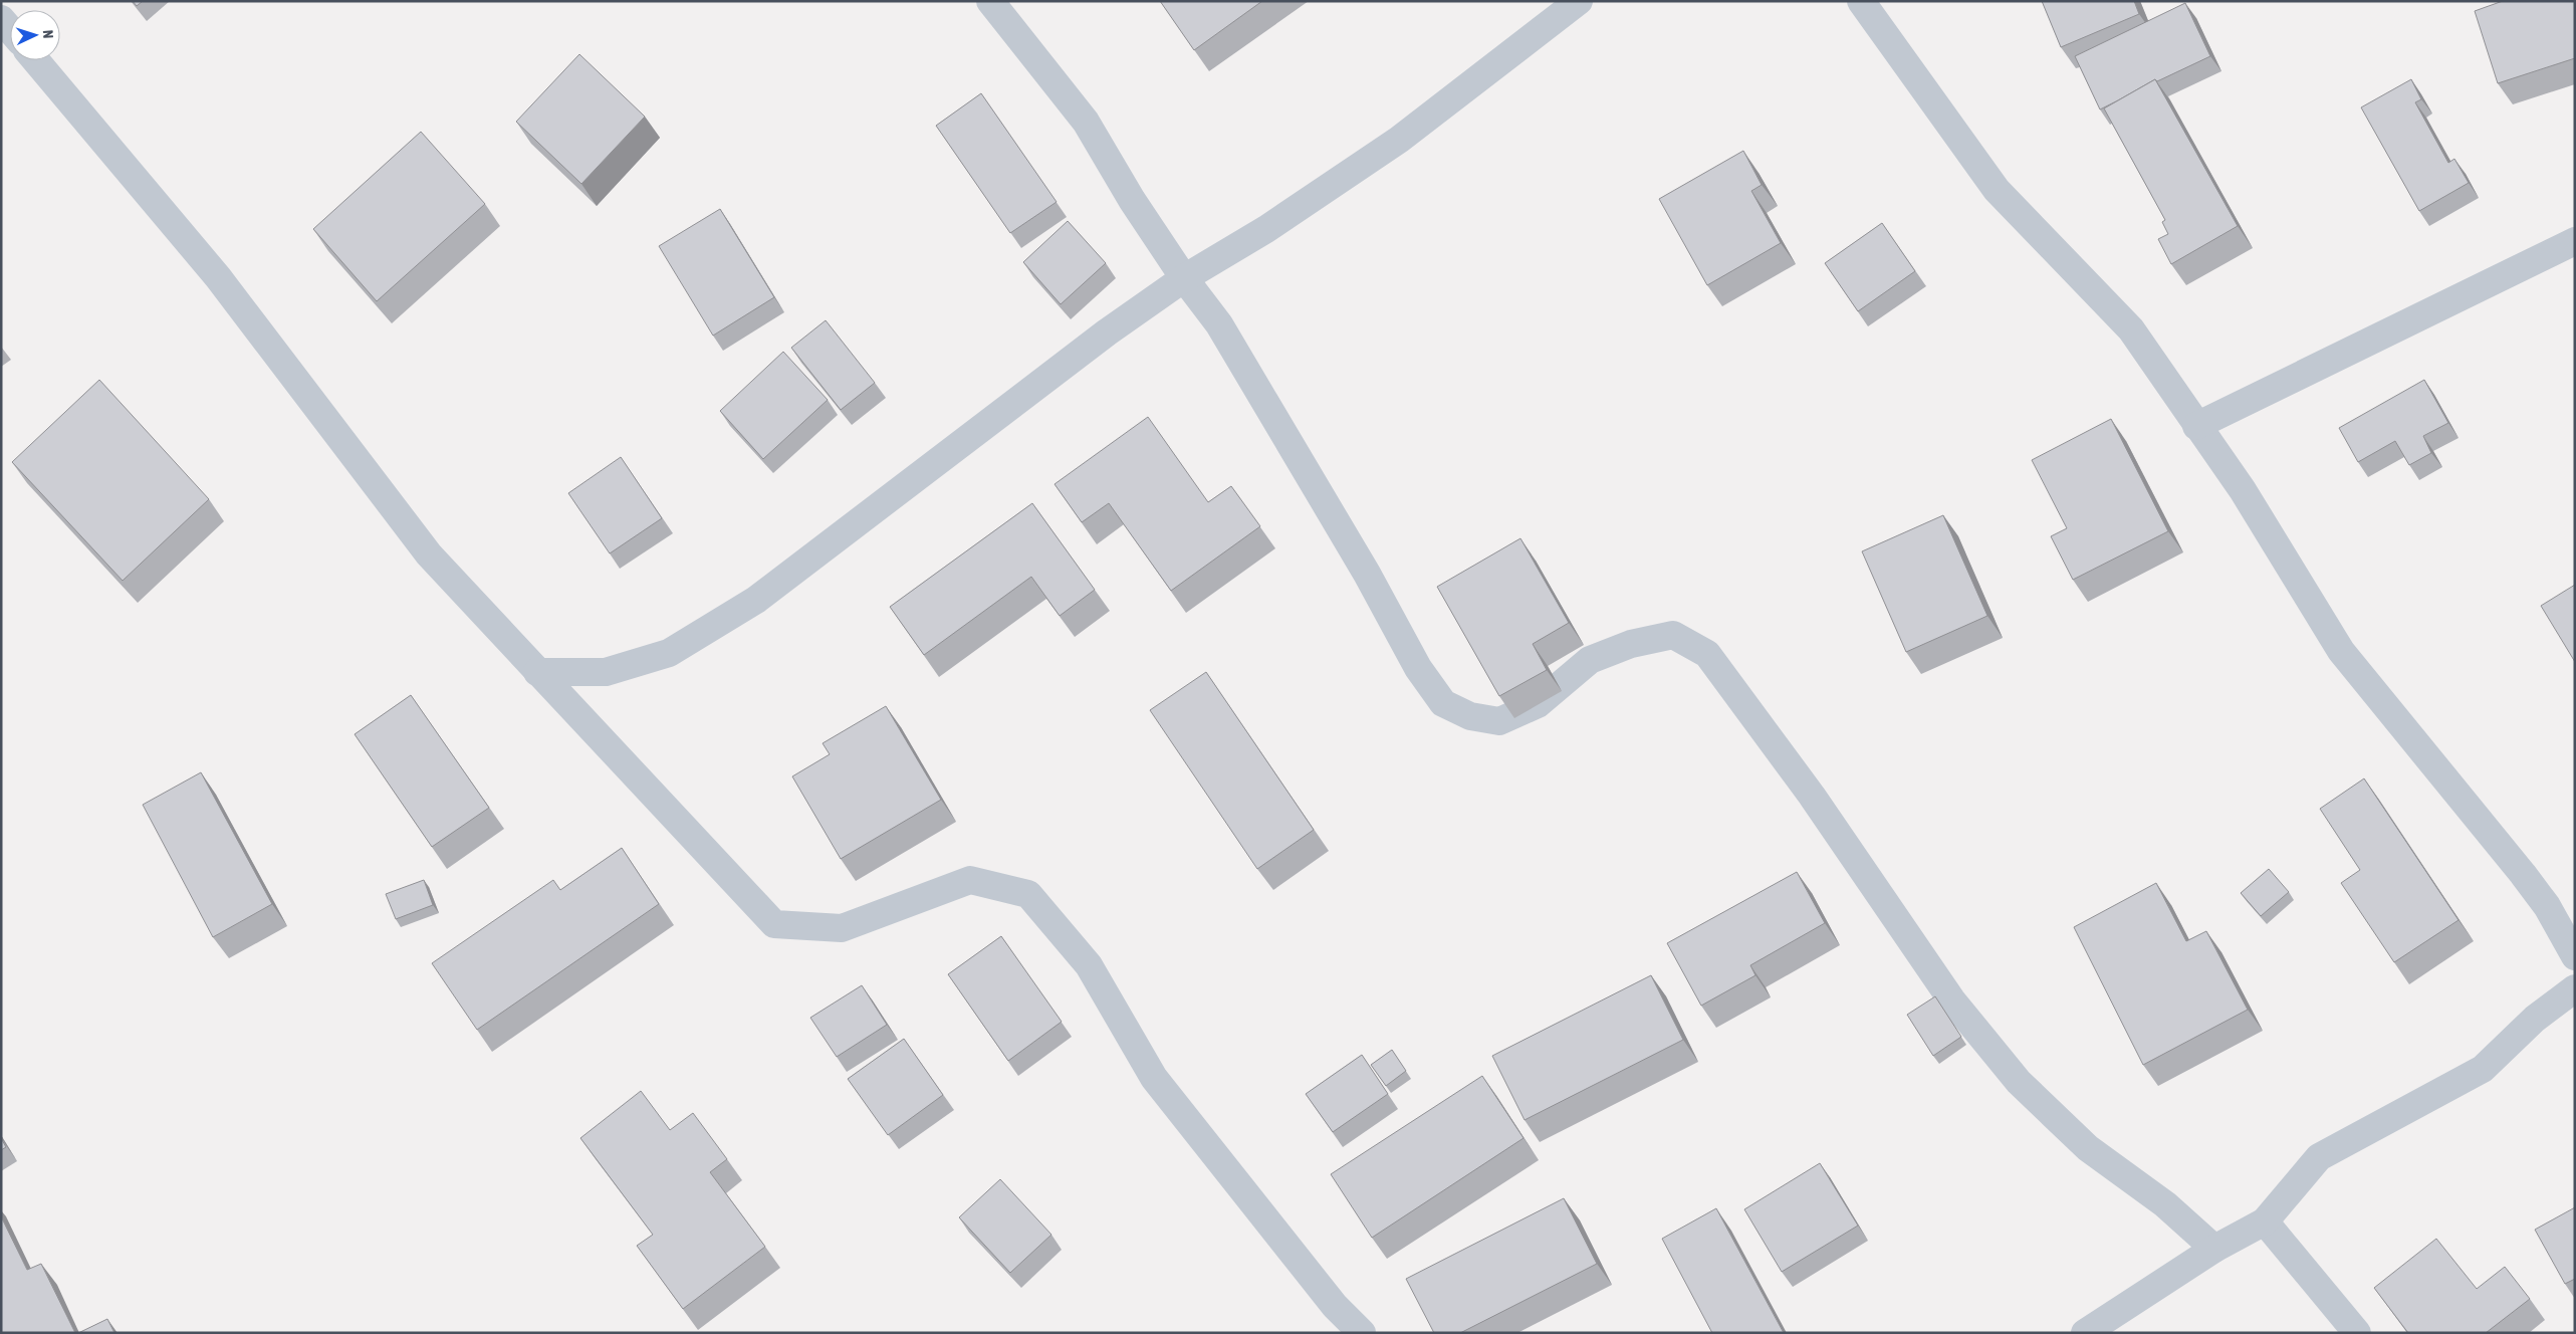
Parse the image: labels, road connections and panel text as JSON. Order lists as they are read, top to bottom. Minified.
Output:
{"north":"right"}
